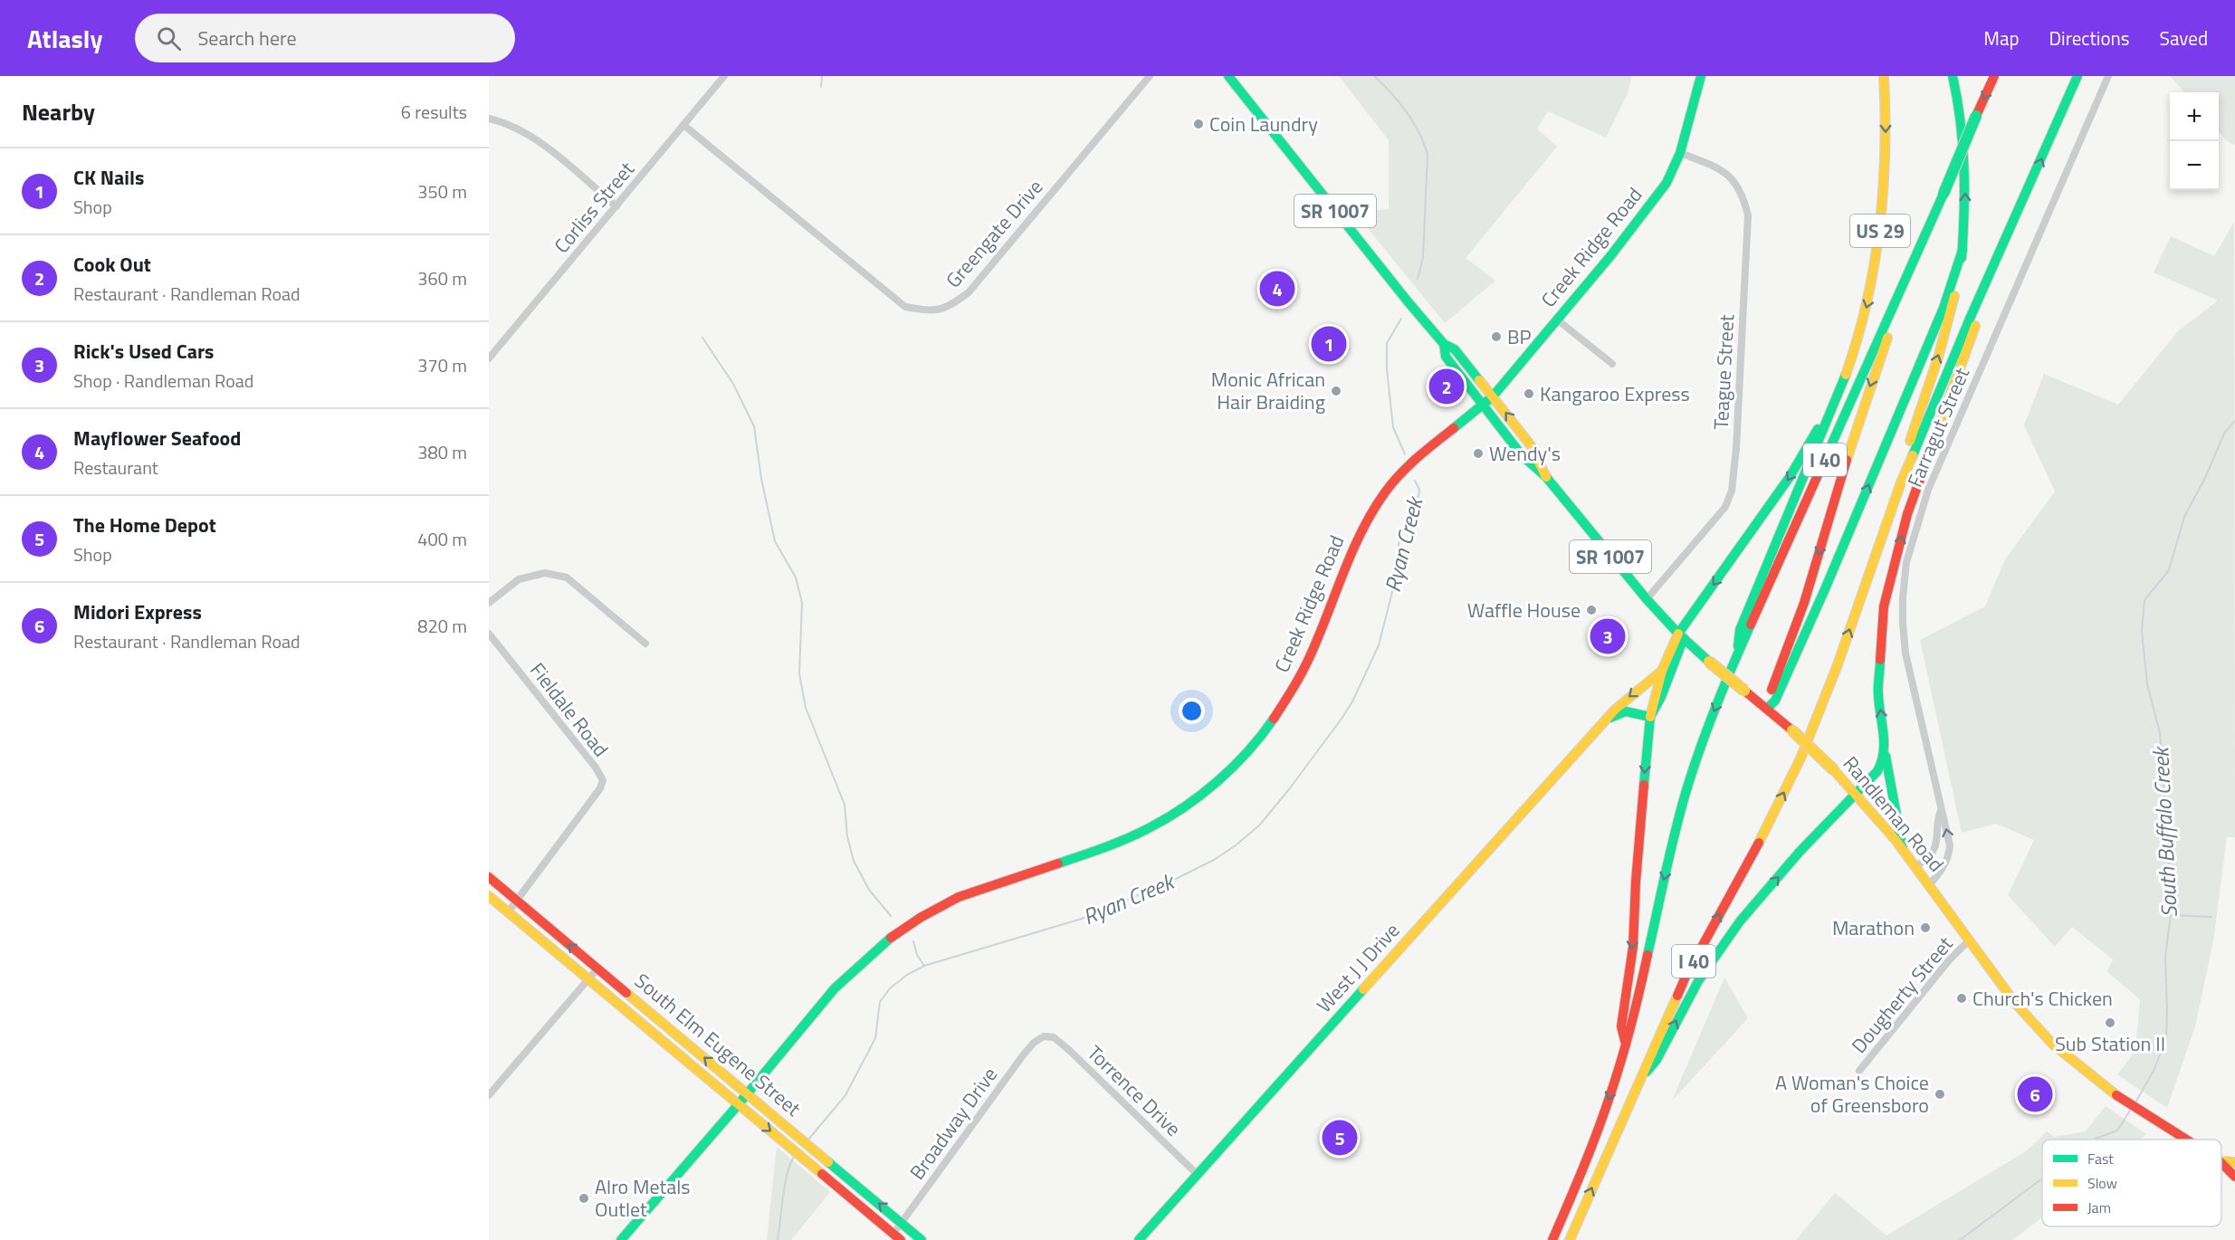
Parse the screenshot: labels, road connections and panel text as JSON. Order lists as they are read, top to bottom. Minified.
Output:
{"streets":{"main road":["SR 1007","US 29","Creek Ridge Road","I 40","Randleman Road","West J J Drive","South Elm Eugene Street"],"street":["Corliss Street","Greengate Drive","Teague Street","Farragut Street","Fieldale Road","Dougherty Street","Torrence Drive","Broadway Drive"]},"crossings":[["Corliss Street","Greengate Drive"],["US 29","I 40"],["Creek Ridge Road","Teague Street"],["Creek Ridge Road","Randleman Road"],["Creek Ridge Road","South Elm Eugene Street"],["Teague Street","Randleman Road"],["Farragut Street","Randleman Road"],["Fieldale Road","South Elm Eugene Street"],["Randleman Road","West J J Drive"],["Randleman Road","Dougherty Street"],["West J J Drive","Torrence Drive"],["South Elm Eugene Street","Broadway Drive"],["Torrence Drive","Broadway Drive"]],"water":["Ryan Creek","South Buffalo Creek"],"places":["Coin Laundry","BP","Monic African Hair Braiding","Kangaroo Express","Wendy's","Waffle House","Marathon","Church's Chicken","Sub Station II","A Woman's Choice of Greensboro","Alro Metals Outlet"],"legend":["Fast","Slow","Jam"],"page":{"header":"Atlasly","search":"Search here","nav":["Map","Directions","Saved"],"heading":["Nearby","6 results"],"map_buttons":["+","−"],"list":[{"mark":"1","name":"CK Nails","note":"Shop","value":"350 m"},{"mark":"2","name":"Cook Out","note":"Restaurant · Randleman Road","value":"360 m"},{"mark":"3","name":"Rick's Used Cars","note":"Shop · Randleman Road","value":"370 m"},{"mark":"4","name":"Mayflower Seafood","note":"Restaurant","value":"380 m"},{"mark":"5","name":"The Home Depot","note":"Shop","value":"400 m"},{"mark":"6","name":"Midori Express","note":"Restaurant · Randleman Road","value":"820 m"}],"pins":["4","1","2","3","6","5"]}}
